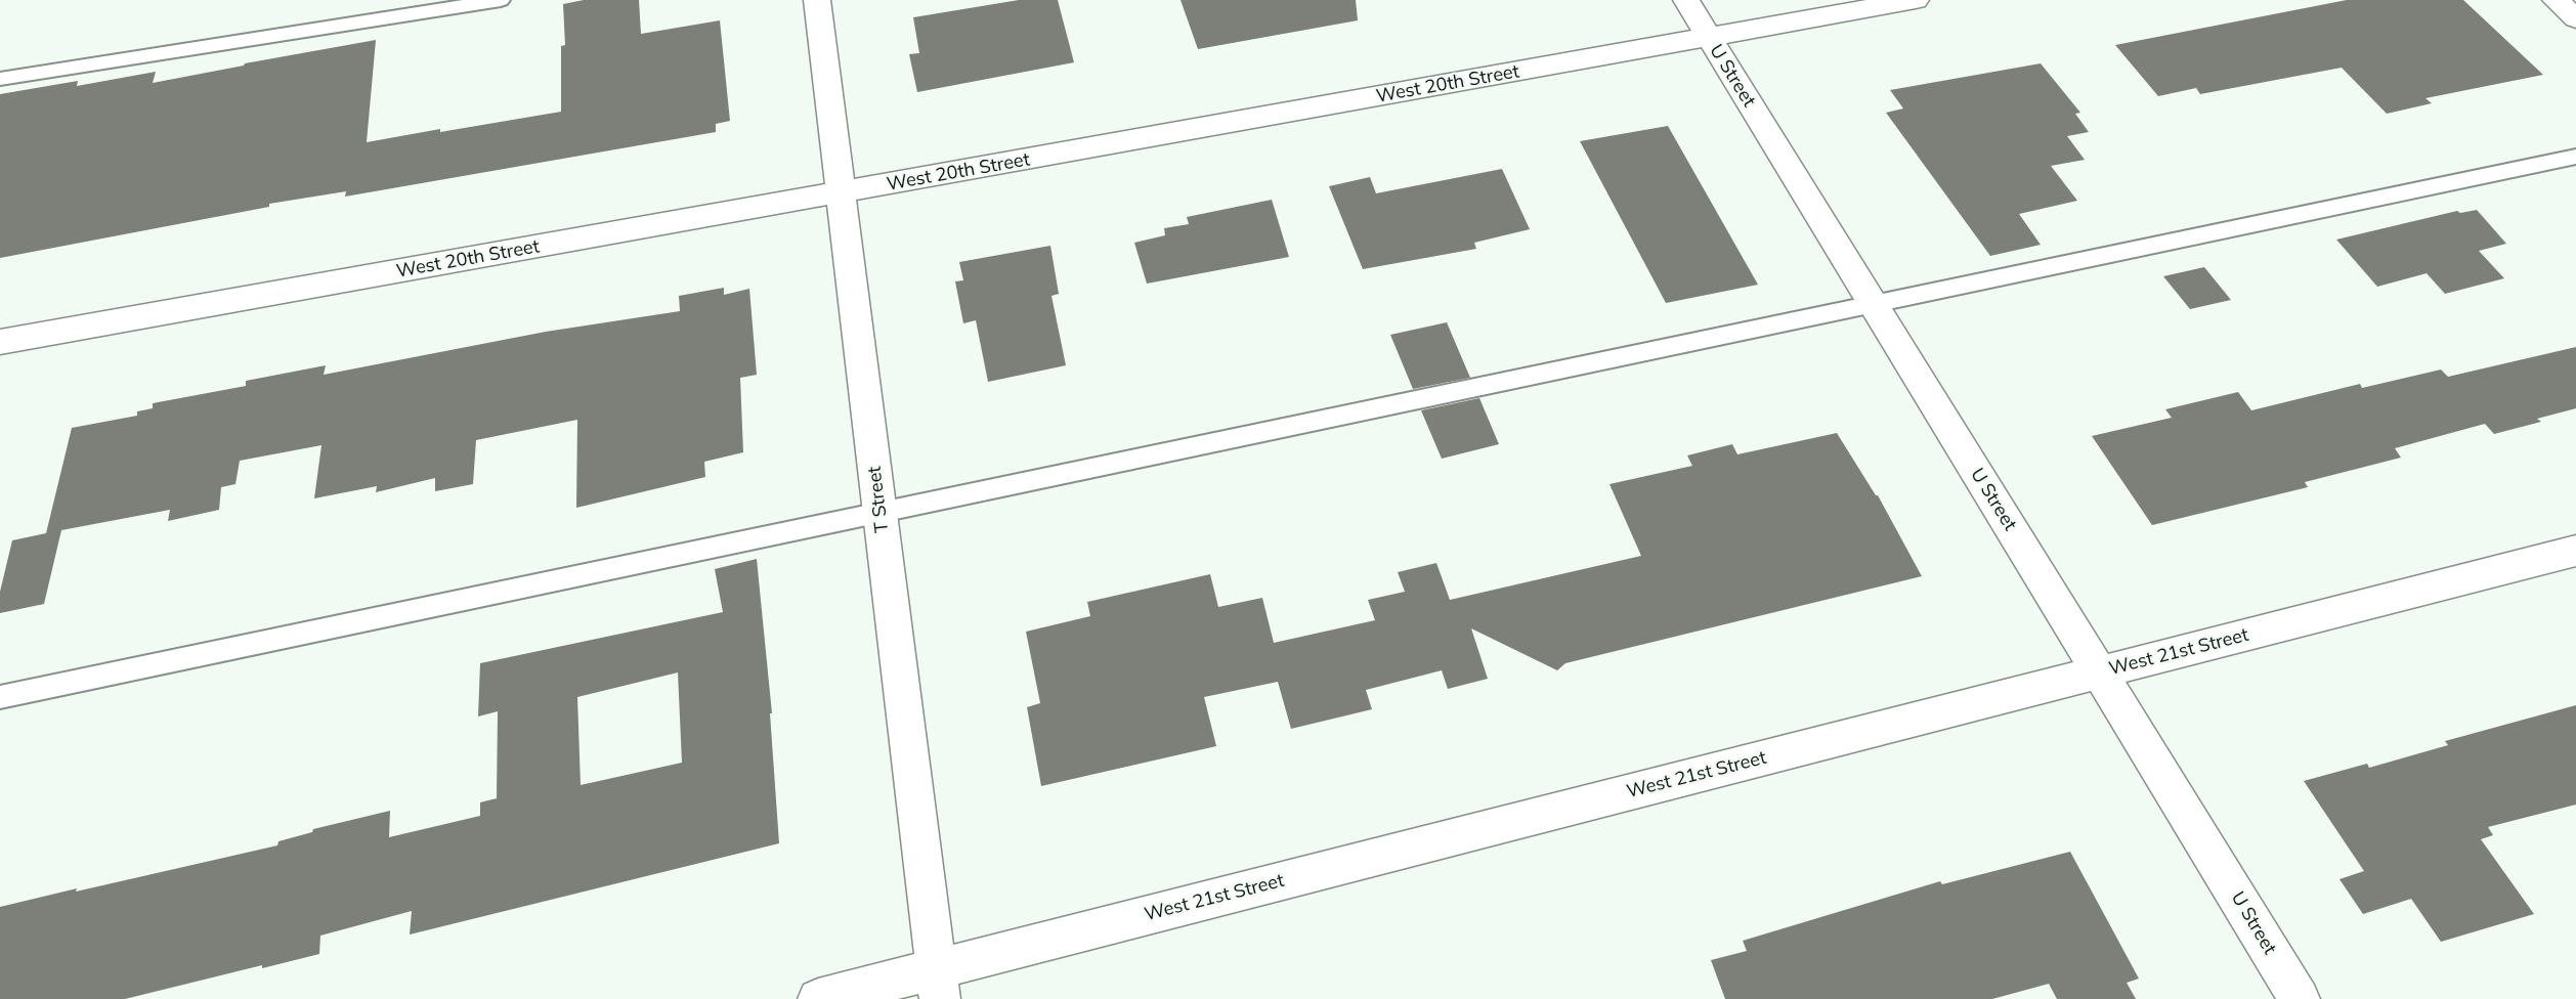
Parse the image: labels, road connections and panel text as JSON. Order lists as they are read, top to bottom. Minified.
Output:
{"streets":{"street":["U Street","West 20th Street","T Street","West 21st Street"]},"crossings":[["U Street","West 20th Street"],["U Street","West 21st Street"],["West 20th Street","T Street"],["T Street","West 21st Street"]]}
